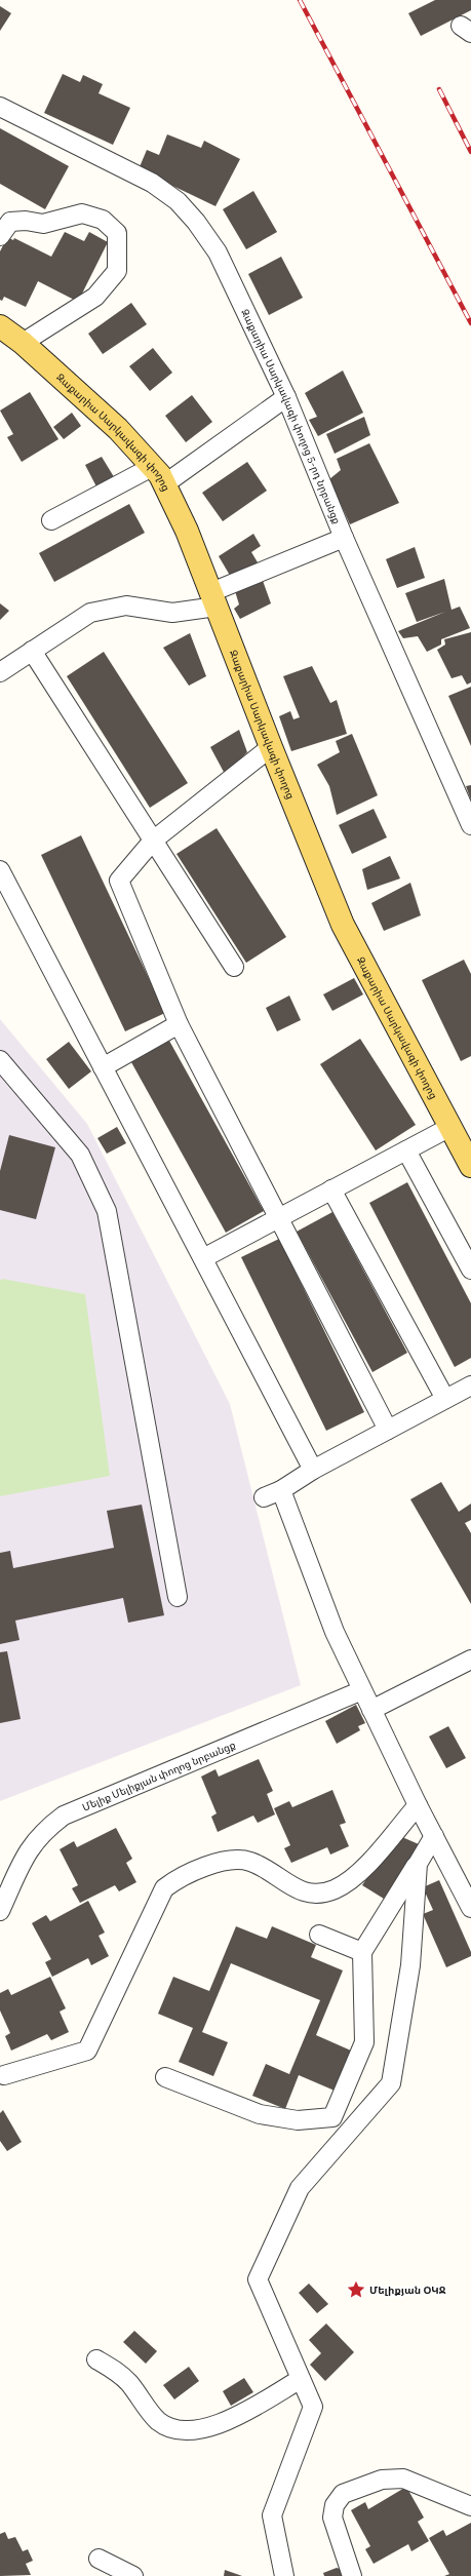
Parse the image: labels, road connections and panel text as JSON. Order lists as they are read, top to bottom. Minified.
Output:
{"streets":{"main road":["Զաքարիա Սարկավագի փողոց"],"street":["Զաքարիա Սարկավագի փողոց 5-րդ նրբանցք","Մելիք Մելիքյան փողոց նրբանցք"]},"places":{"place":["Մելիքյան ՕԿՋ"]}}
